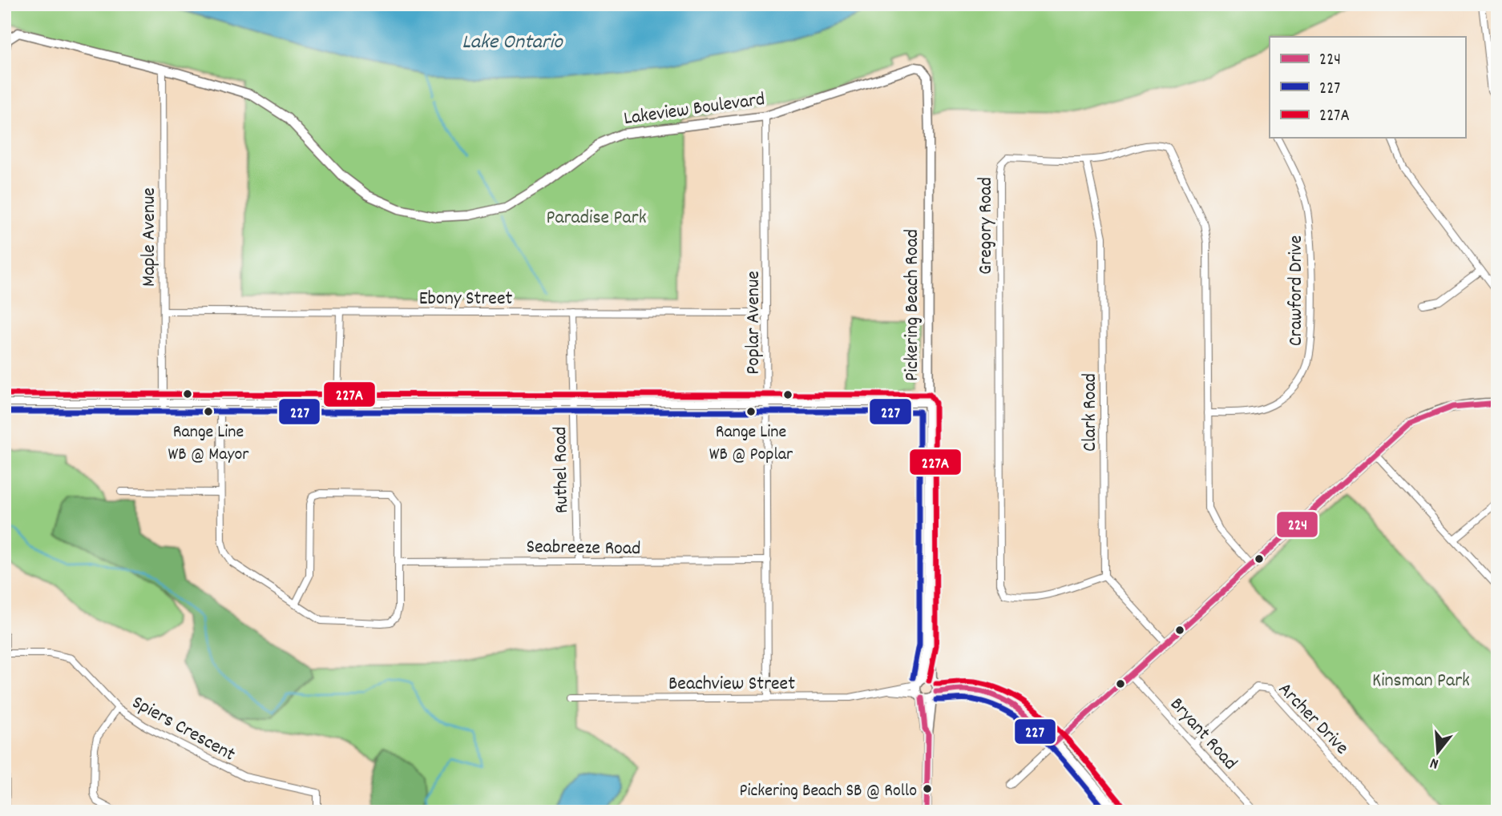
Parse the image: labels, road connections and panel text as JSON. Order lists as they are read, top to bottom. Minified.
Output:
{"streets":{"street":["Lakeview Boulevard","Gregory Road","Maple Avenue","Crawford Drive","Ebony Street","Pickering Beach Road","Poplar Avenue","Clark Road","Ruthel Road","Seabreeze Road","Beachview Street","Archer Drive","Spiers Crescent","Bryant Road"]},"crossings":[["Lakeview Boulevard","Maple Avenue"],["Lakeview Boulevard","Pickering Beach Road"],["Lakeview Boulevard","Poplar Avenue"],["Gregory Road","Crawford Drive"],["Gregory Road","Clark Road"],["Maple Avenue","Ebony Street"],["Ebony Street","Poplar Avenue"],["Ebony Street","Ruthel Road"],["Pickering Beach Road","Beachview Street"],["Poplar Avenue","Seabreeze Road"],["Poplar Avenue","Beachview Street"],["Ruthel Road","Seabreeze Road"],["Archer Drive","Bryant Road"]],"water":["Lake Ontario"],"parks":["Paradise Park","Kinsman Park"],"places":["Range Line WB @ Mayor","Range Line WB @ Poplar","Pickering Beach SB @ Rollo"],"lines":["transit line 227A","transit line 224","transit line 227"],"legend":["224","227","227A"],"north":"bottom"}
